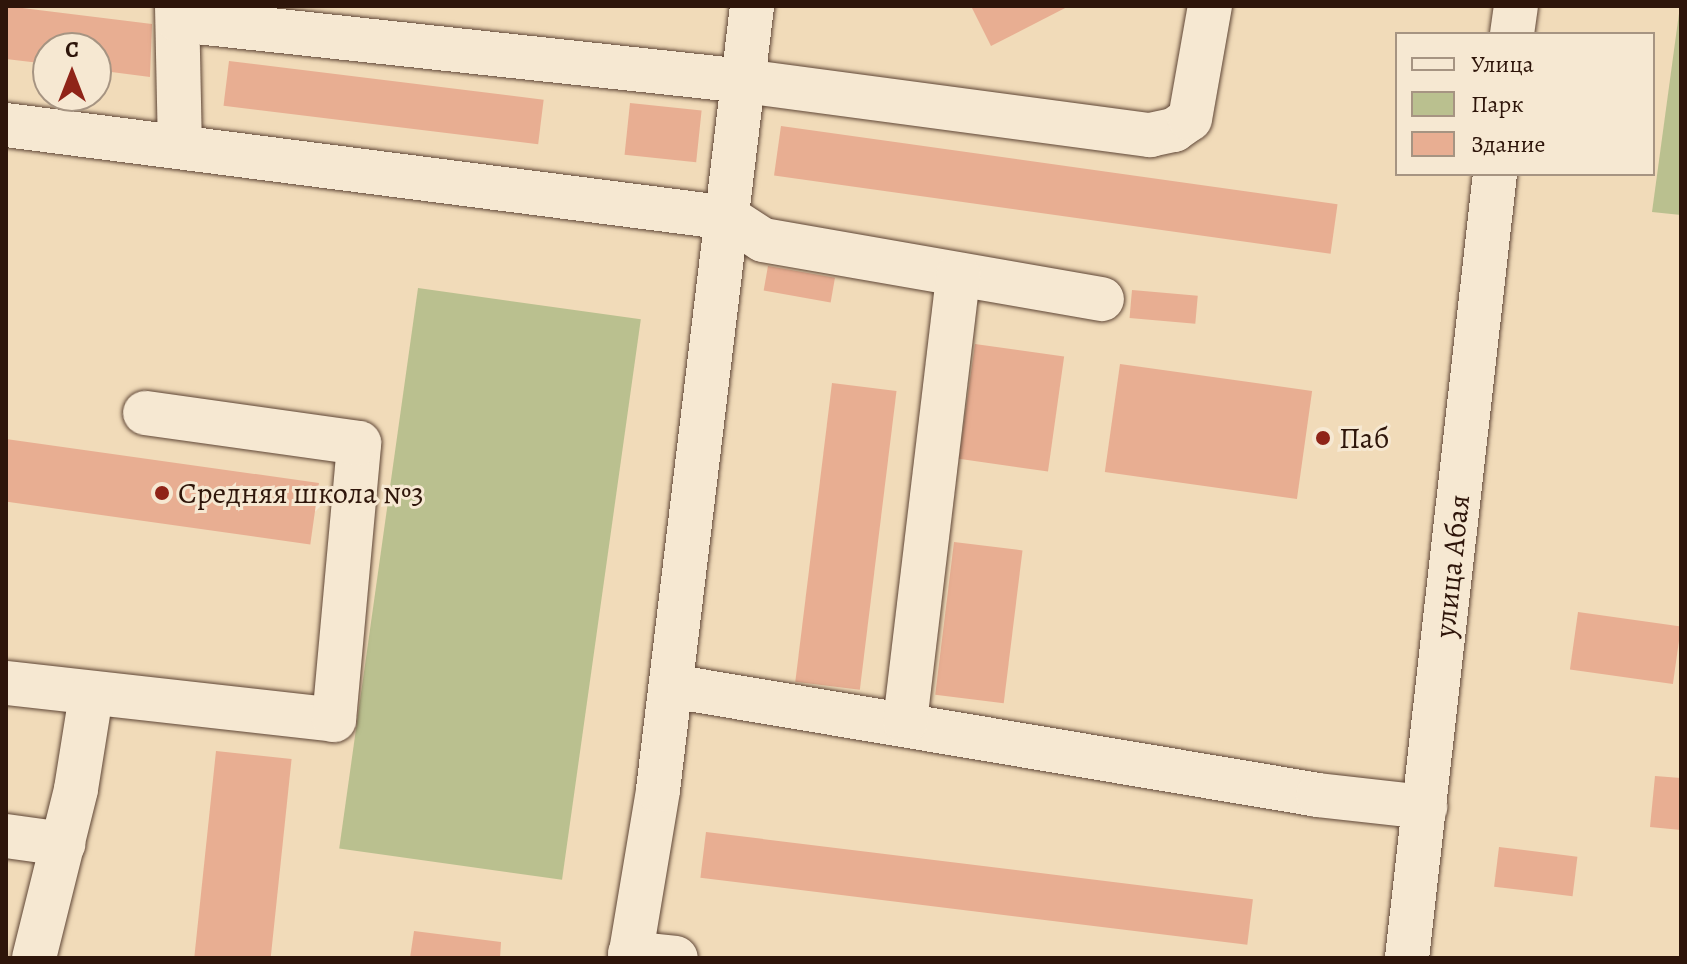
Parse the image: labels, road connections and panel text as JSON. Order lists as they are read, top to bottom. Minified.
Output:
{"streets":{"street":["улица Абая"]},"places":["Паб","Средняя школа №3"],"legend":["Улица","Парк","Здание"],"north":"top"}
